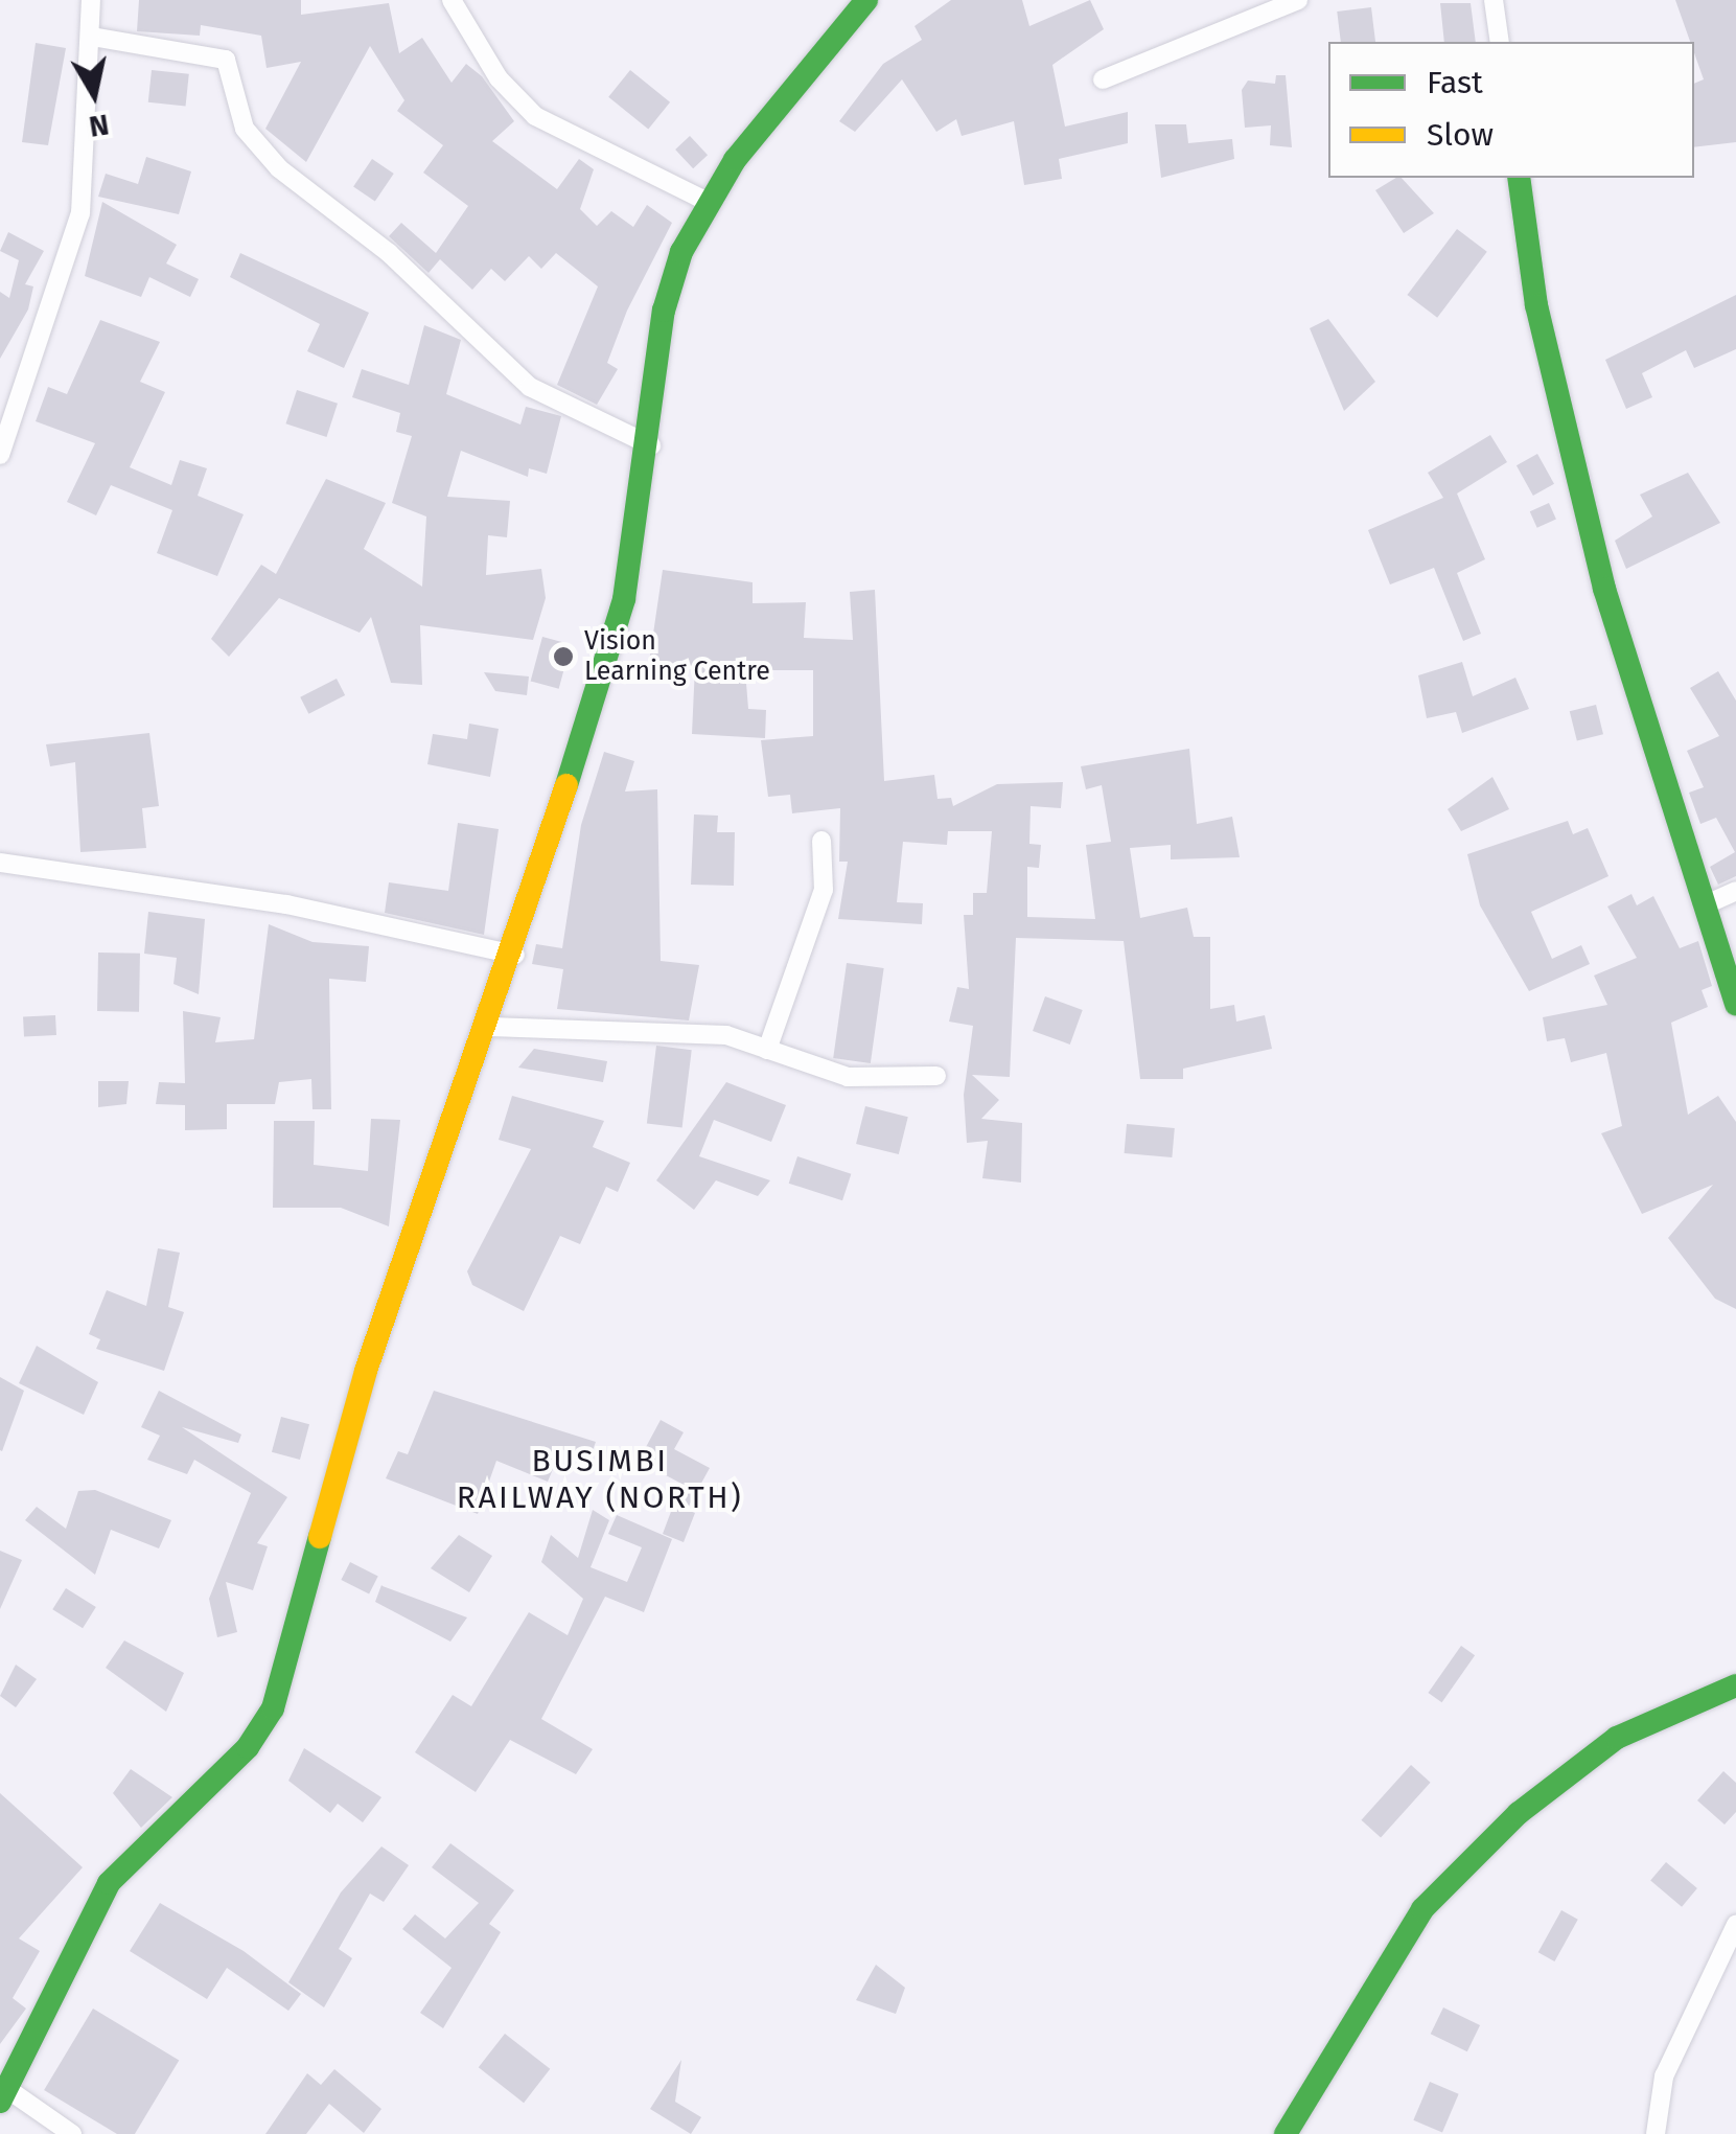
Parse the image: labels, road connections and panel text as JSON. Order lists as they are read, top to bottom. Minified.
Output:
{"districts":["BUSIMBI RAILWAY (NORTH)"],"places":["Vision Learning Centre"],"legend":["Fast","Slow"],"north":"bottom"}
